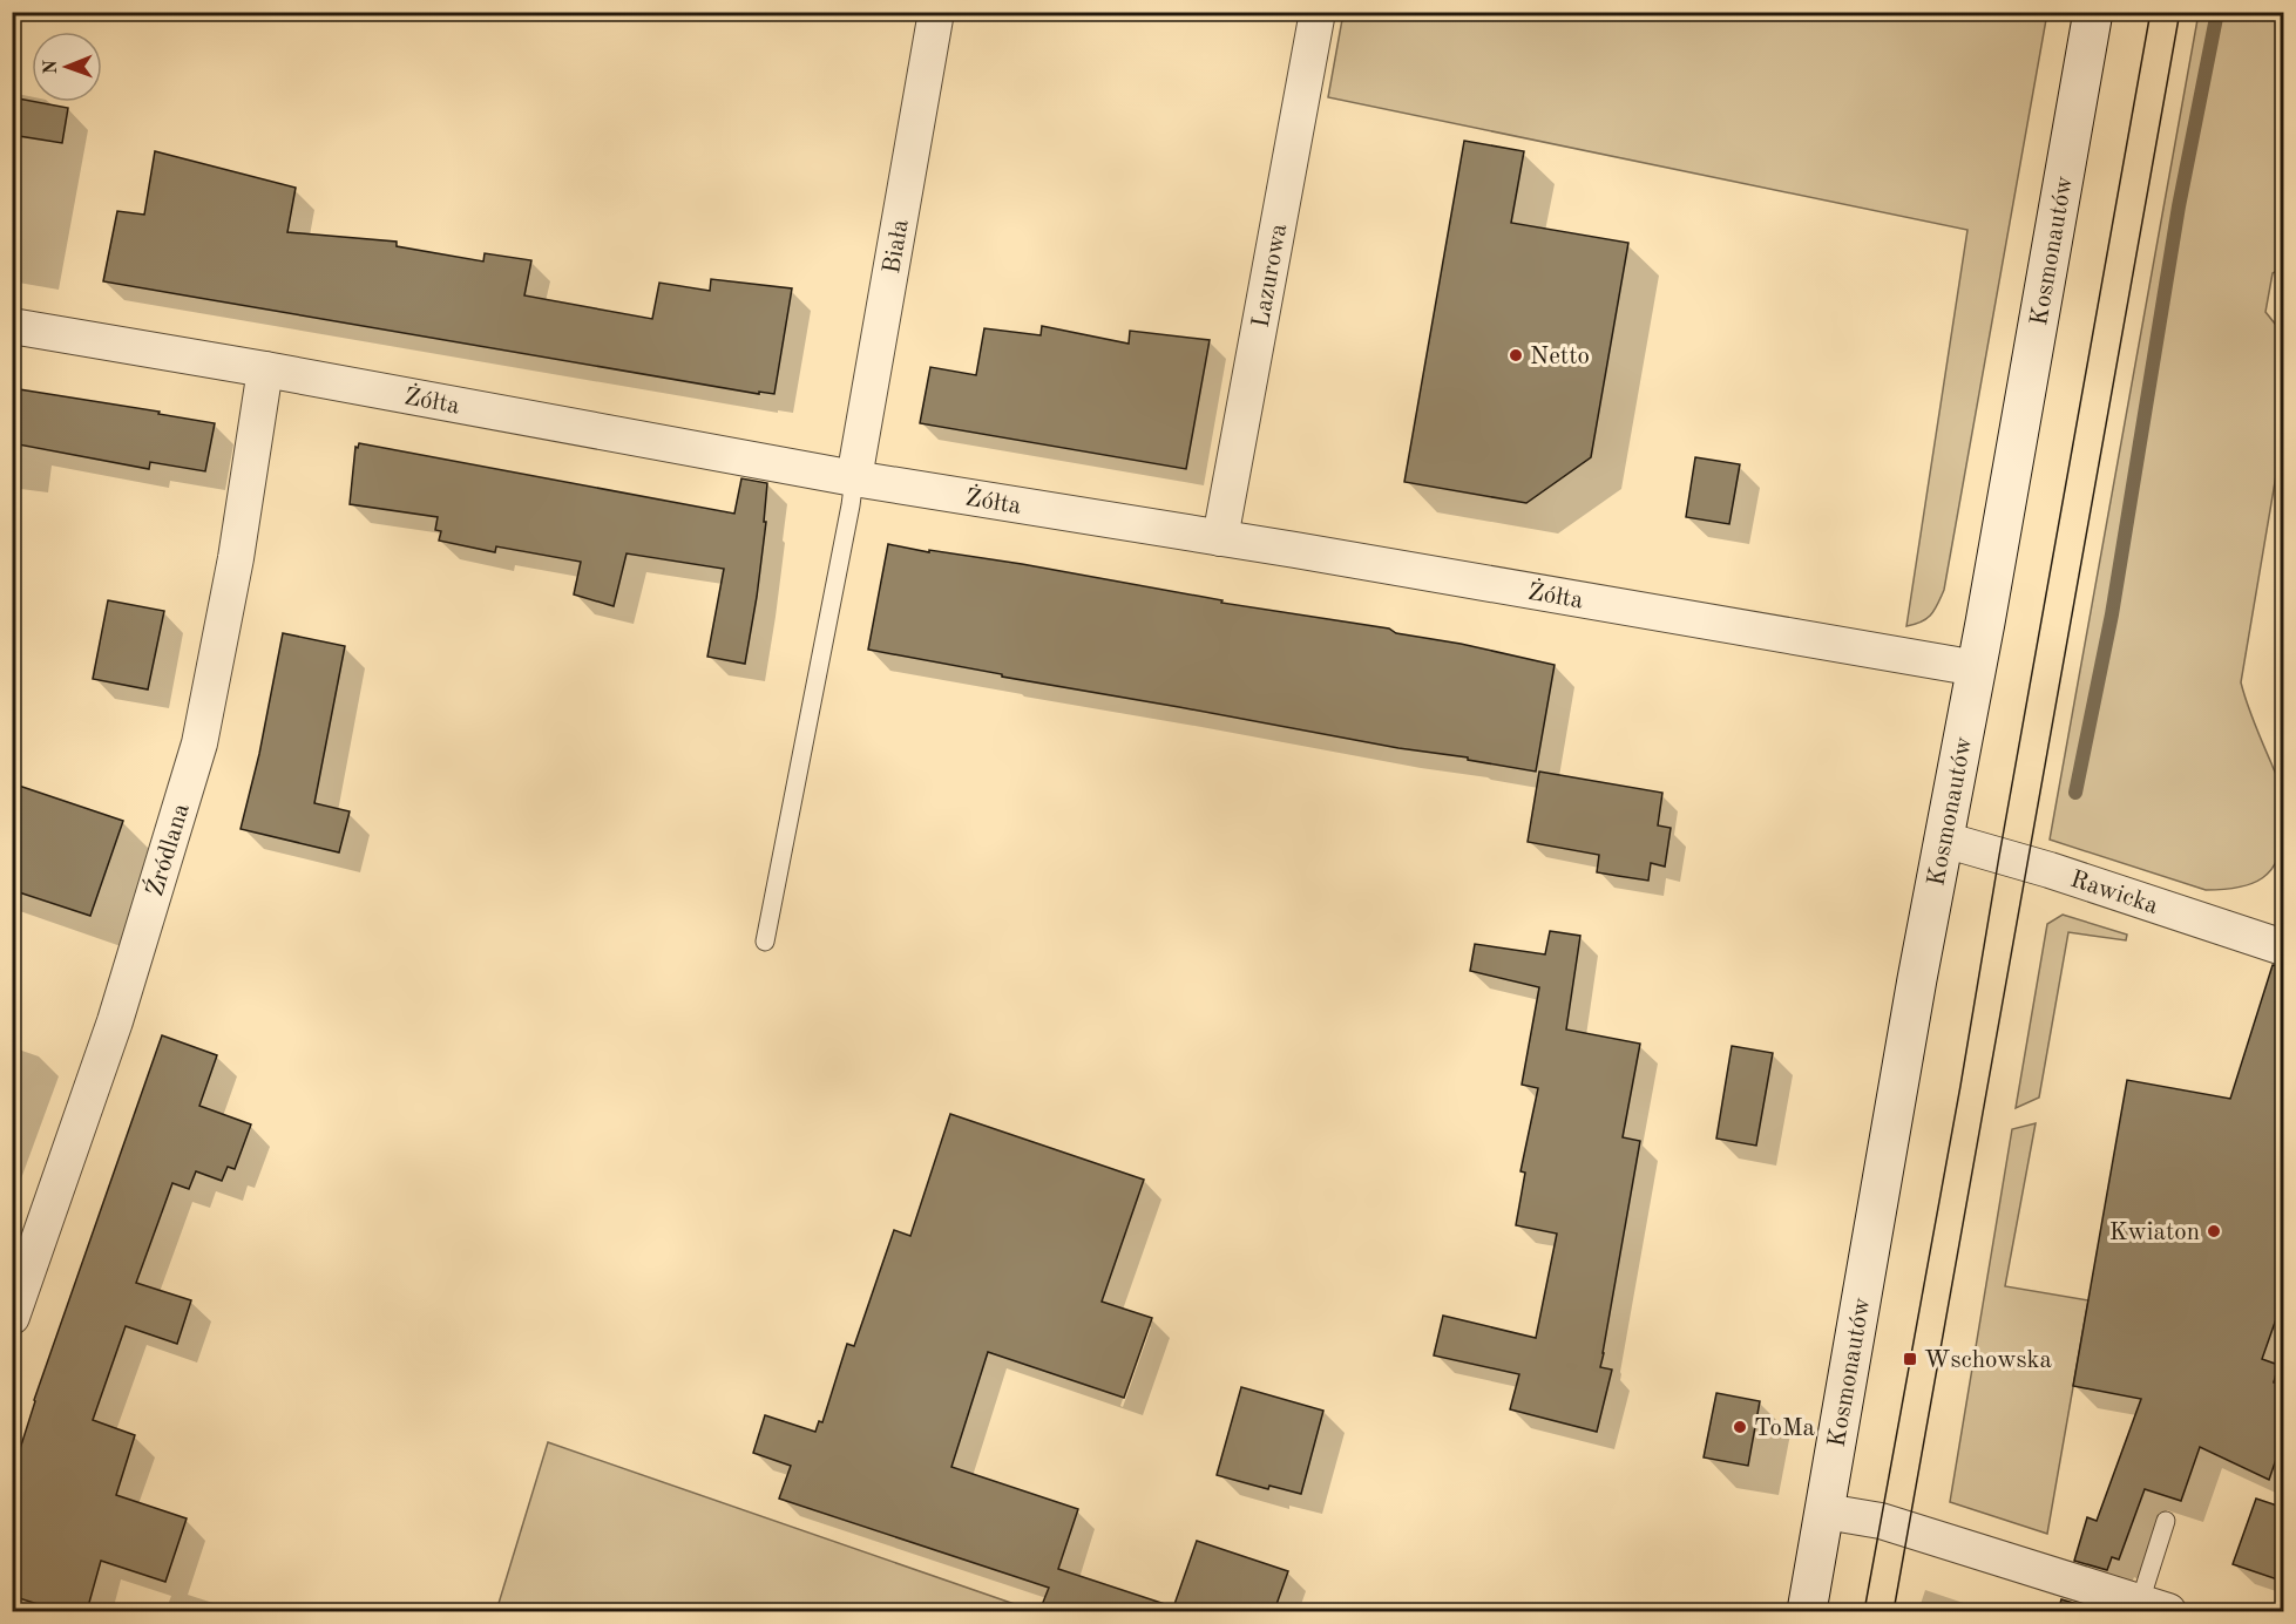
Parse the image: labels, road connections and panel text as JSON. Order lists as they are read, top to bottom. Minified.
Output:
{"streets":{"main road":["Kosmonautów"],"street":["Biała","Lazurowa","Żółta","Źródlana","Rawicka"]},"crossings":[["Biała","Żółta"],["Kosmonautów","Żółta"],["Kosmonautów","Rawicka"],["Lazurowa","Żółta"],["Żółta","Źródlana"]],"places":{"other":["Netto","Kwiaton","ToMa"],"transit":["Wschowska"]},"north":"left"}
